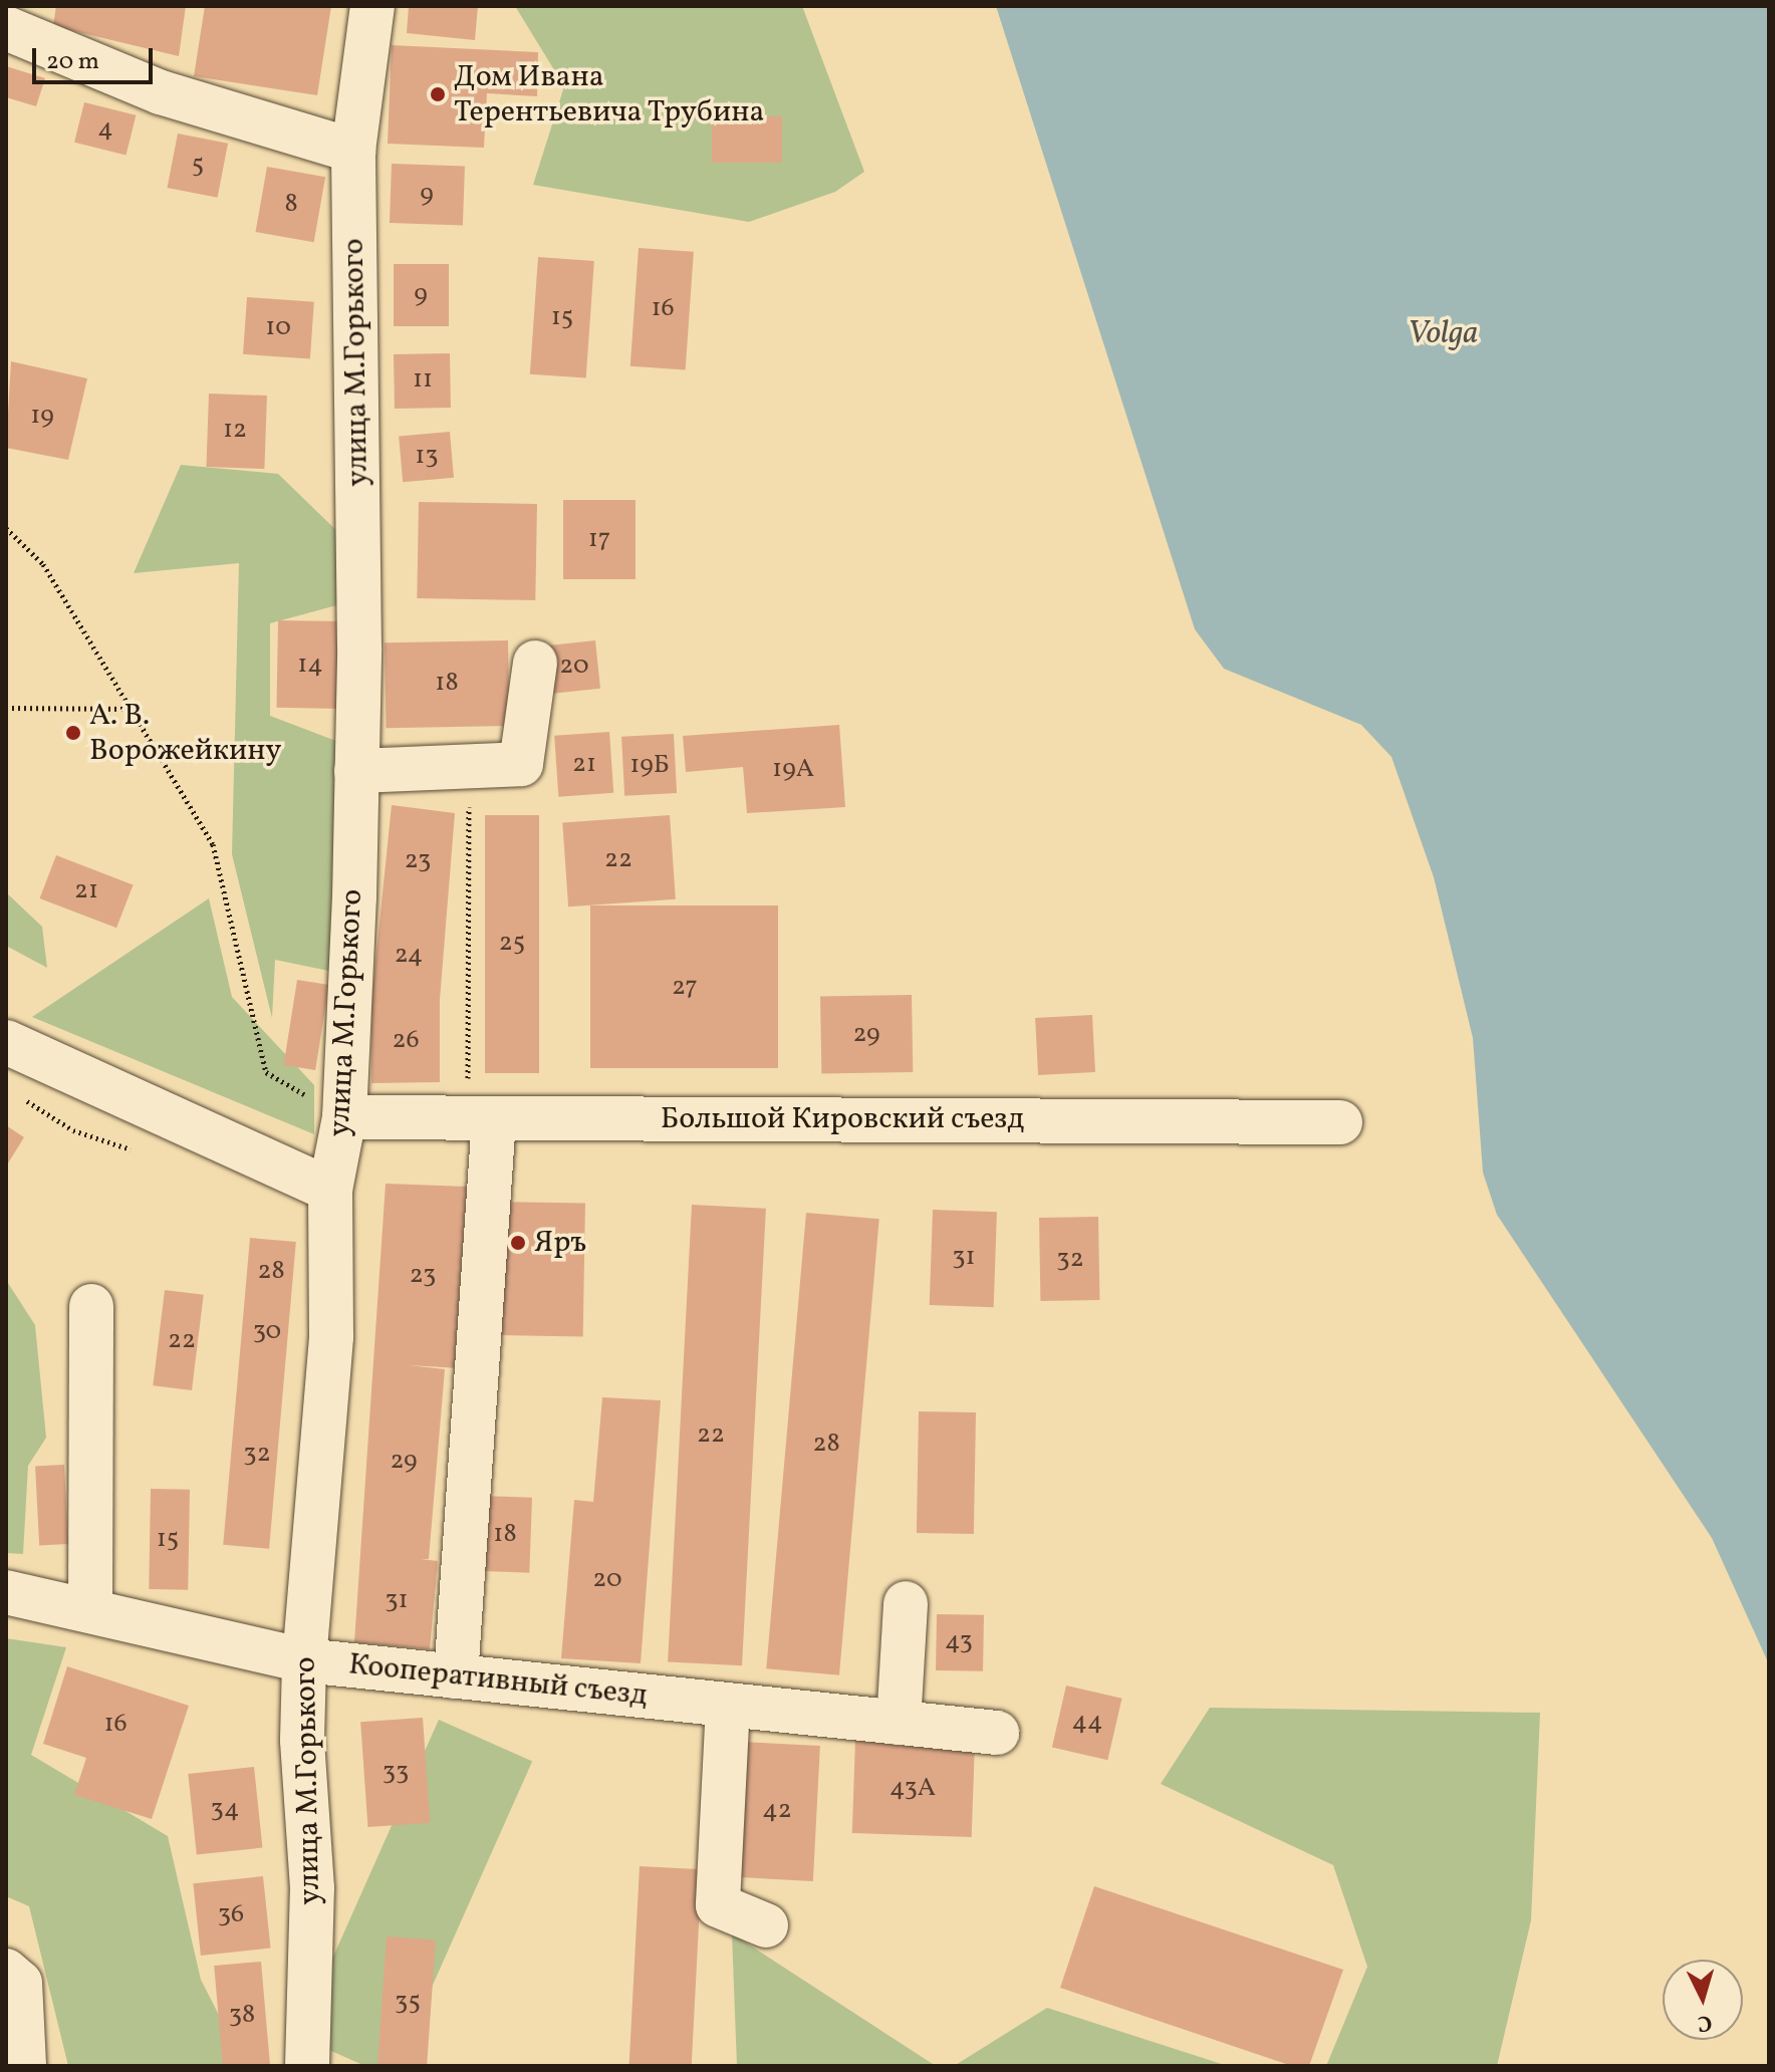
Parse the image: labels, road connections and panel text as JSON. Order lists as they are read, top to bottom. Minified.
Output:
{"streets":{"street":["улица М.Горького","Большой Кировский съезд","Кооперативный съезд"]},"crossings":[["улица М.Горького","Большой Кировский съезд"],["улица М.Горького","Кооперативный съезд"]],"water":["Volga"],"places":["Дом Ивана Терентьевича Трубина","А. В. Ворожейкину","Яръ"],"house_numbers":["4","5","9","8","9","16","15","10","11","19","12","13","17","14","20","18","21","19Б","19А","22","23","21","25","24","27","29","26","31","32","28","23","30","22","22","28","32","29","18","15","20","31","43","44","16","33","43А","34","42","36","35","38"],"scale_bar":"20 m","north":"bottom"}
